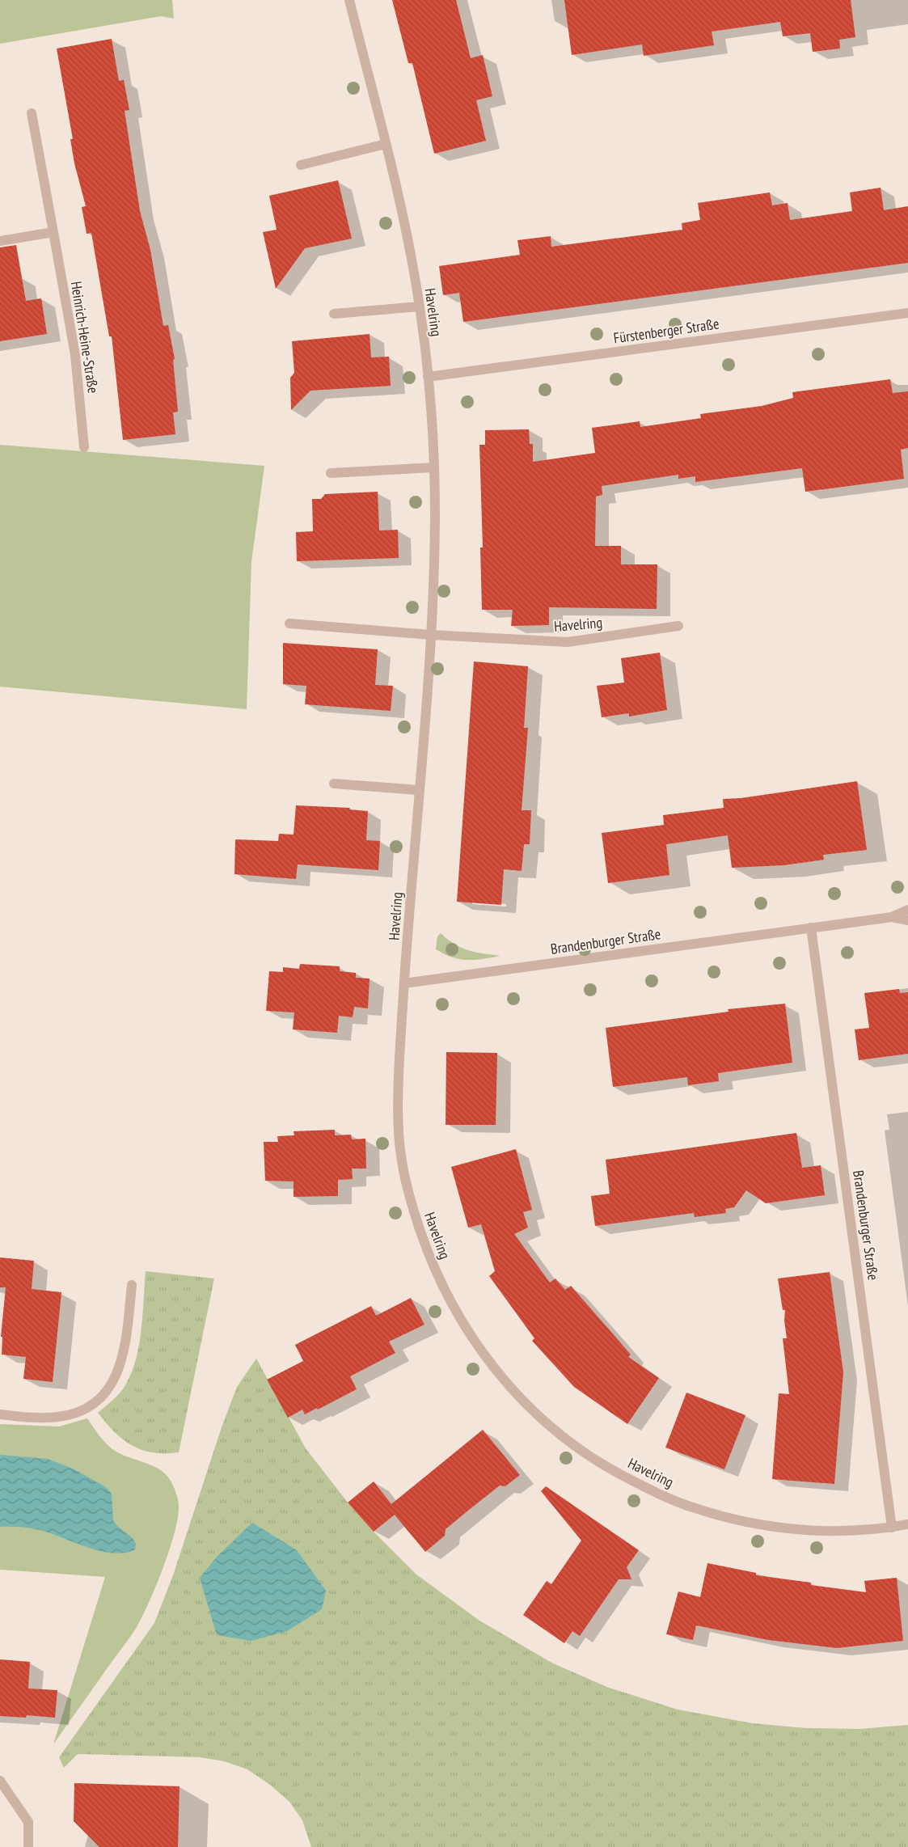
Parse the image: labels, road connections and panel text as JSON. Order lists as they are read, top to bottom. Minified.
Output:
{"streets":{"street":["Havelring","Fürstenberger Straße","Heinrich-Heine-Straße","Brandenburger Straße"]},"crossings":[["Havelring","Fürstenberger Straße"],["Havelring","Brandenburger Straße"]]}
